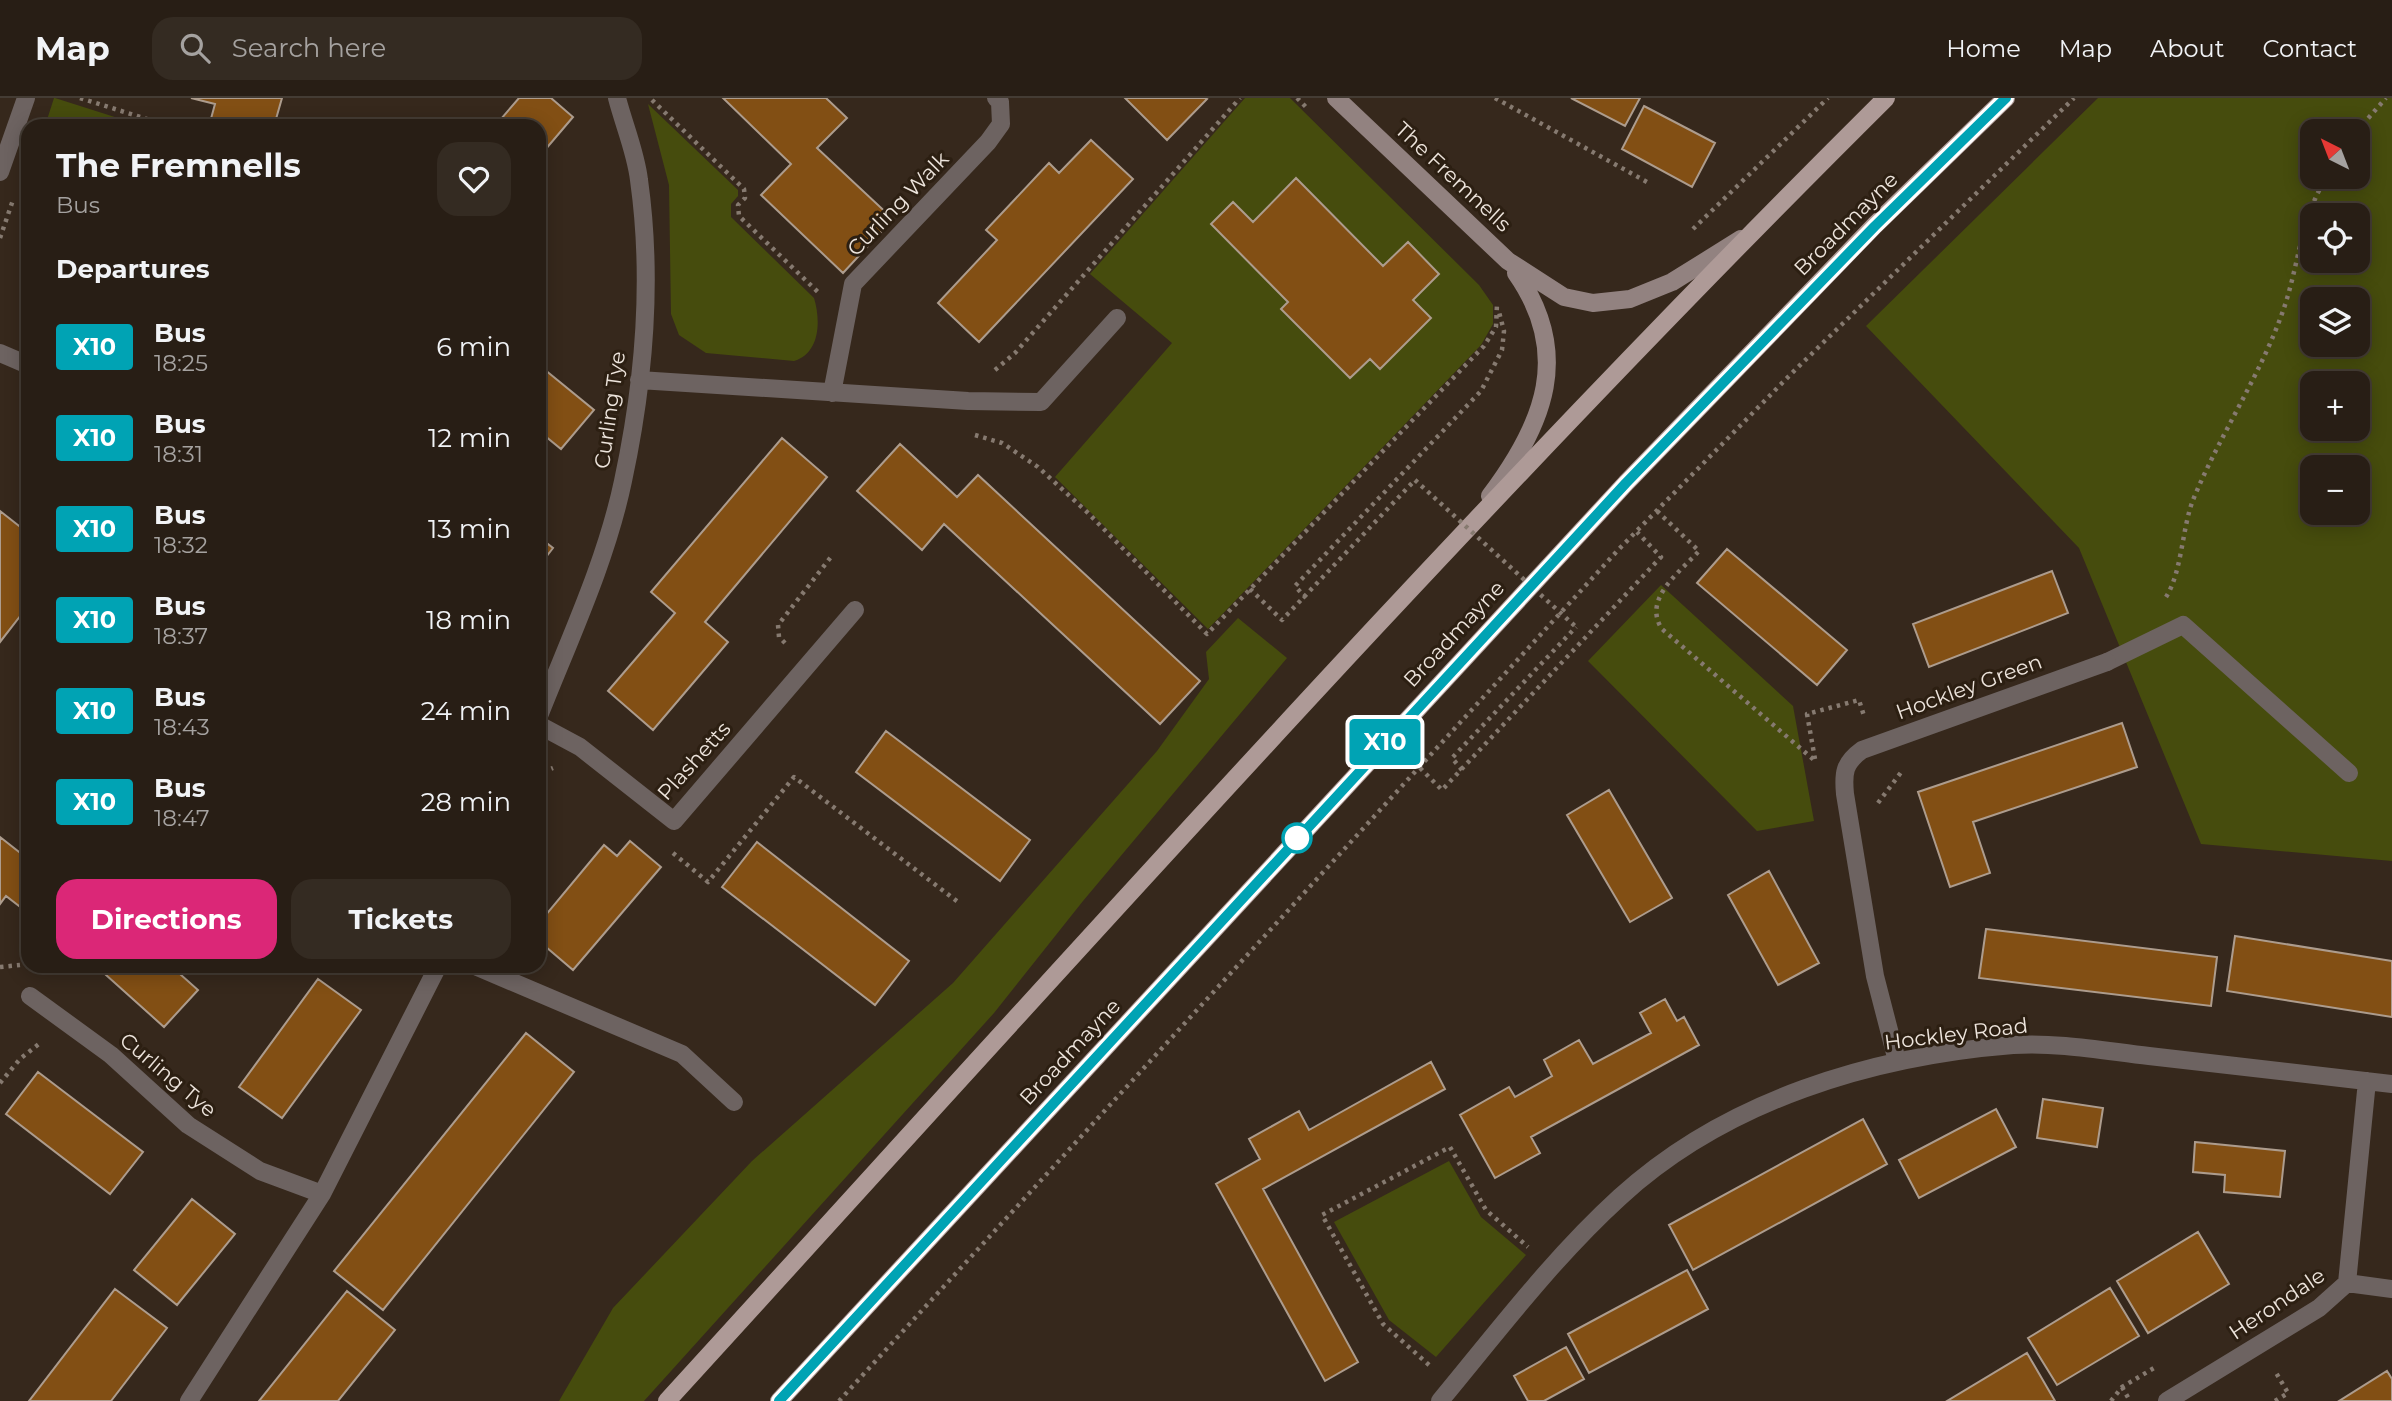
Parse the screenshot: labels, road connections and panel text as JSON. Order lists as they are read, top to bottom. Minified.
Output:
{"streets":{"main road":["Broadmayne"],"street":["The Fremnells","Curling Walk","Curling Tye","Hockley Green","Plashetts","Hockley Road","Herondale"]},"crossings":[["Hockley Green","Hockley Road"],["Hockley Road","Herondale"]],"lines":["bus line X10"],"north":"top left","page":{"header":"Map","search":"Search here","nav":["Home","Map","About","Contact"],"on_map":"X10","map_buttons":["+","−"],"heading":[["The Fremnells","Bus"],"Departures"],"list":[{"mark":"X10","name":"Bus","note":"18:25","value":"6 min"},{"mark":"X10","name":"Bus","note":"18:31","value":"12 min"},{"mark":"X10","name":"Bus","note":"18:32","value":"13 min"},{"mark":"X10","name":"Bus","note":"18:37","value":"18 min"},{"mark":"X10","name":"Bus","note":"18:43","value":"24 min"},{"mark":"X10","name":"Bus","note":"18:47","value":"28 min"}],"buttons":["Directions","Tickets"]}}
